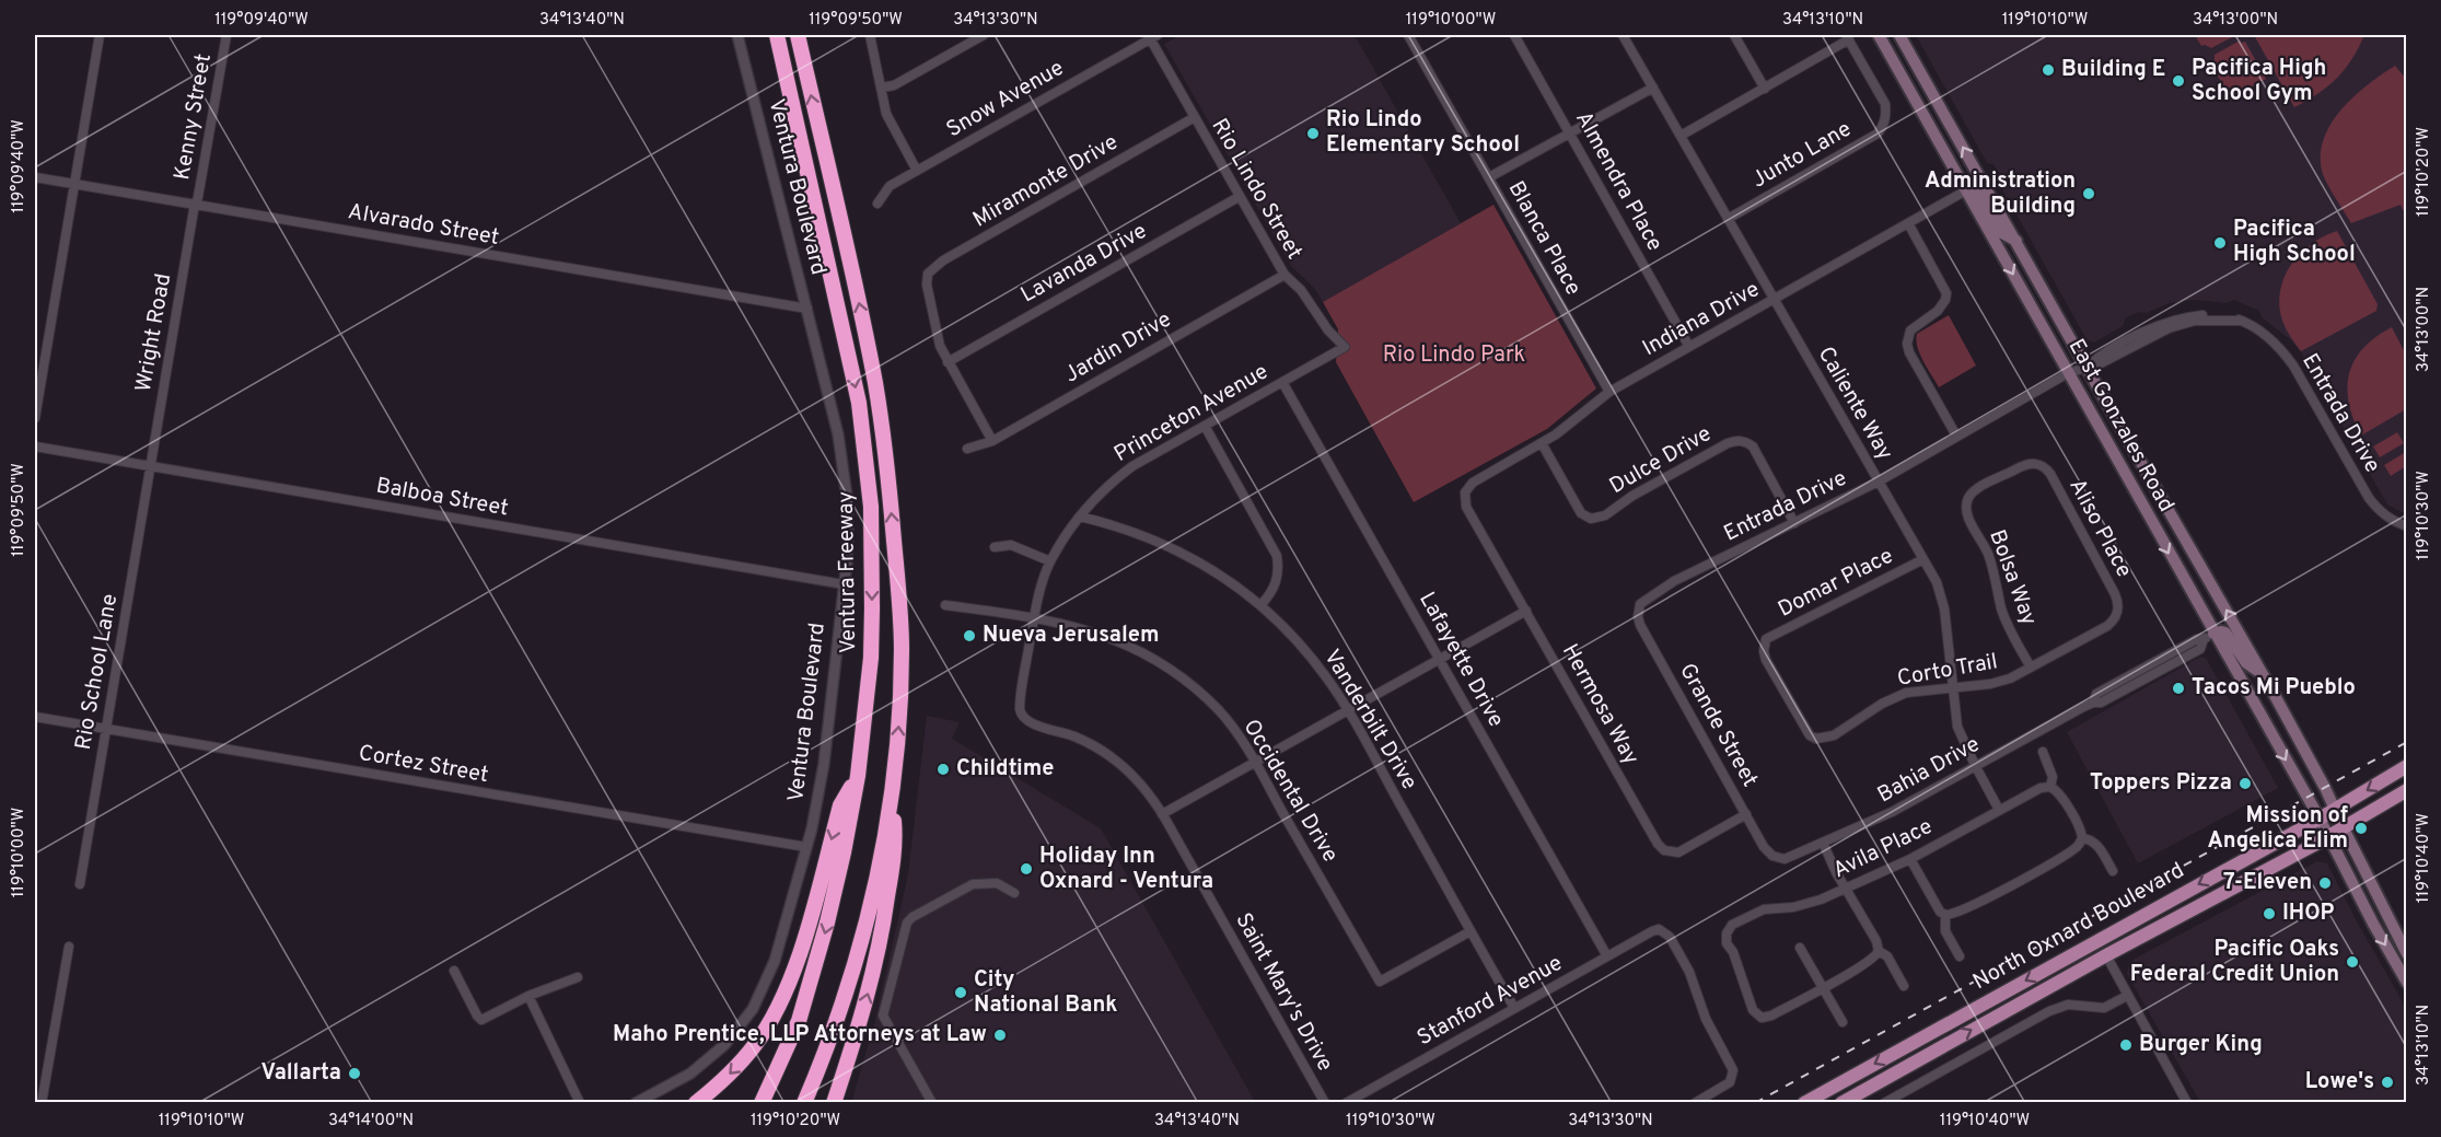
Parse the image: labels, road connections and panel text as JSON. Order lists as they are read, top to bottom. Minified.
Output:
{"streets":{"highway":["Ventura Freeway"],"main road":["East Gonzales Road","North Oxnard Boulevard"],"street":["Snow Avenue","Kenny Street","Junto Lane","Miramonte Drive","Almendra Place","Ventura Boulevard","Rio Lindo Street","Alvarado Street","Blanca Place","Lavanda Drive","Indiana Drive","Wright Road","Jardin Drive","Caliente Way","Princeton Avenue","Entrada Drive","Dulce Drive","Balboa Street","Aliso Place","Bolsa Way","Domar Place","Lafayette Drive","Corto Trail","Rio School Lane","Hermosa Way","Vanderbilt Drive","Grande Street","Cortez Street","Bahia Drive","Occidental Drive","Avila Place","Saint Mary's Drive","Stanford Avenue"]},"crossings":[["Snow Avenue","Rio Lindo Street"],["Kenny Street","Alvarado Street"],["Kenny Street","Wright Road"],["Junto Lane","Caliente Way"],["Miramonte Drive","Rio Lindo Street"],["Miramonte Drive","Lavanda Drive"],["Almendra Place","Indiana Drive"],["Ventura Boulevard","Alvarado Street"],["Ventura Boulevard","Balboa Street"],["Ventura Boulevard","Cortez Street"],["Rio Lindo Street","Lavanda Drive"],["Rio Lindo Street","Jardin Drive"],["Rio Lindo Street","Princeton Avenue"],["Alvarado Street","Wright Road"],["Blanca Place","Indiana Drive"],["Indiana Drive","Caliente Way"],["Indiana Drive","East Gonzales Road"],["Indiana Drive","Dulce Drive"],["Indiana Drive","Hermosa Way"],["Wright Road","Balboa Street"],["Wright Road","Rio School Lane"],["Caliente Way","Entrada Drive"],["Caliente Way","Domar Place"],["Caliente Way","Corto Trail"],["Caliente Way","Bahia Drive"],["Caliente Way","Avila Place"],["Princeton Avenue","Lafayette Drive"],["Princeton Avenue","Vanderbilt Drive"],["Princeton Avenue","Occidental Drive"],["Princeton Avenue","Saint Mary's Drive"],["Entrada Drive","East Gonzales Road"],["Entrada Drive","Dulce Drive"],["Entrada Drive","Grande Street"],["East Gonzales Road","Bahia Drive"],["East Gonzales Road","North Oxnard Boulevard"],["Balboa Street","Rio School Lane"],["Aliso Place","Bolsa Way"],["Aliso Place","Corto Trail"],["Bolsa Way","Corto Trail"],["Domar Place","Corto Trail"],["Lafayette Drive","Stanford Avenue"],["Rio School Lane","Cortez Street"],["Hermosa Way","Grande Street"],["Vanderbilt Drive","Occidental Drive"],["Vanderbilt Drive","Stanford Avenue"],["Grande Street","Bahia Drive"]],"parks":["Rio Lindo Park"],"places":["Building E","Pacifica High School Gym","Rio Lindo Elementary School","Administration Building","Pacifica High School","Nueva Jerusalem","Tacos Mi Pueblo","Childtime","Toppers Pizza","Mission of Angelica Elim","Holiday Inn Oxnard - Ventura","7-Eleven","IHOP","Pacific Oaks Federal Credit Union","City National Bank","Maho Prentice, LLP Attorneys at Law","Burger King","Vallarta","Lowe's"],"coordinates":["119°09'40\"W","34°13'40\"N","119°09'50\"W","34°13'30\"N","119°10'00\"W","34°13'10\"N","119°10'10\"W","34°13'00\"N","119°10'20\"W","119°10'30\"W","119°10'40\"W","34°14'00\"N"]}
